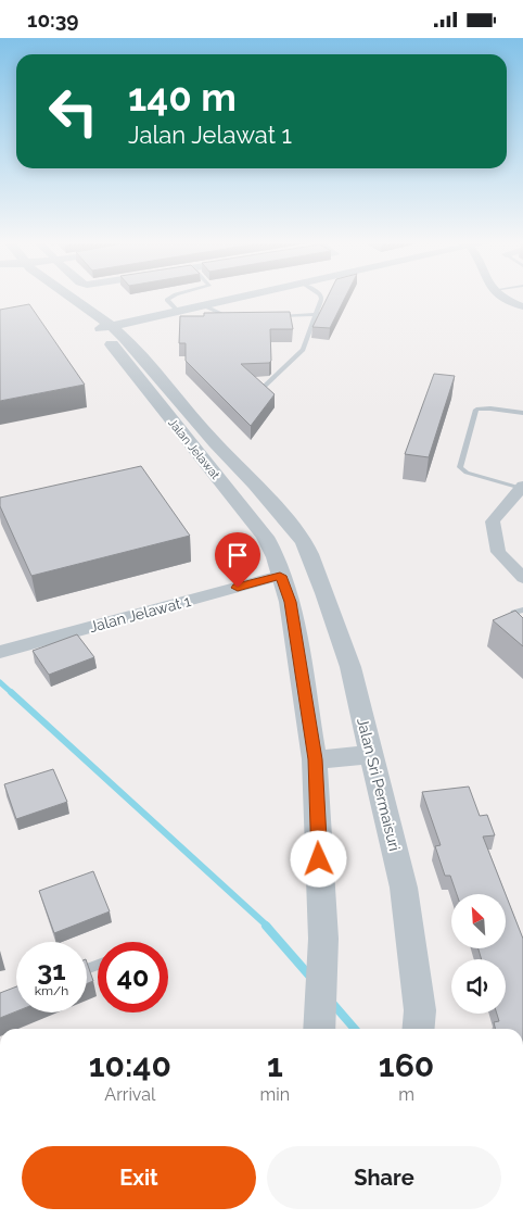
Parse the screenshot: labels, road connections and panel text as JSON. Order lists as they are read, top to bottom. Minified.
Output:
{"streets":{"street":["Jalan Jelawat","Jalan Jelawat 1","Jalan Sri Permaisuri"]},"crossings":[["Jalan Jelawat","Jalan Jelawat 1"],["Jalan Jelawat","Jalan Sri Permaisuri"]],"north":"top left","page":{"status":"10:39","turn":["140 m","Jalan Jelawat 1"],"speed":"31 km/h","limit":"40","eta":["10:40","Arrival","1","min","160","m"],"buttons":["Exit","Share"]}}
